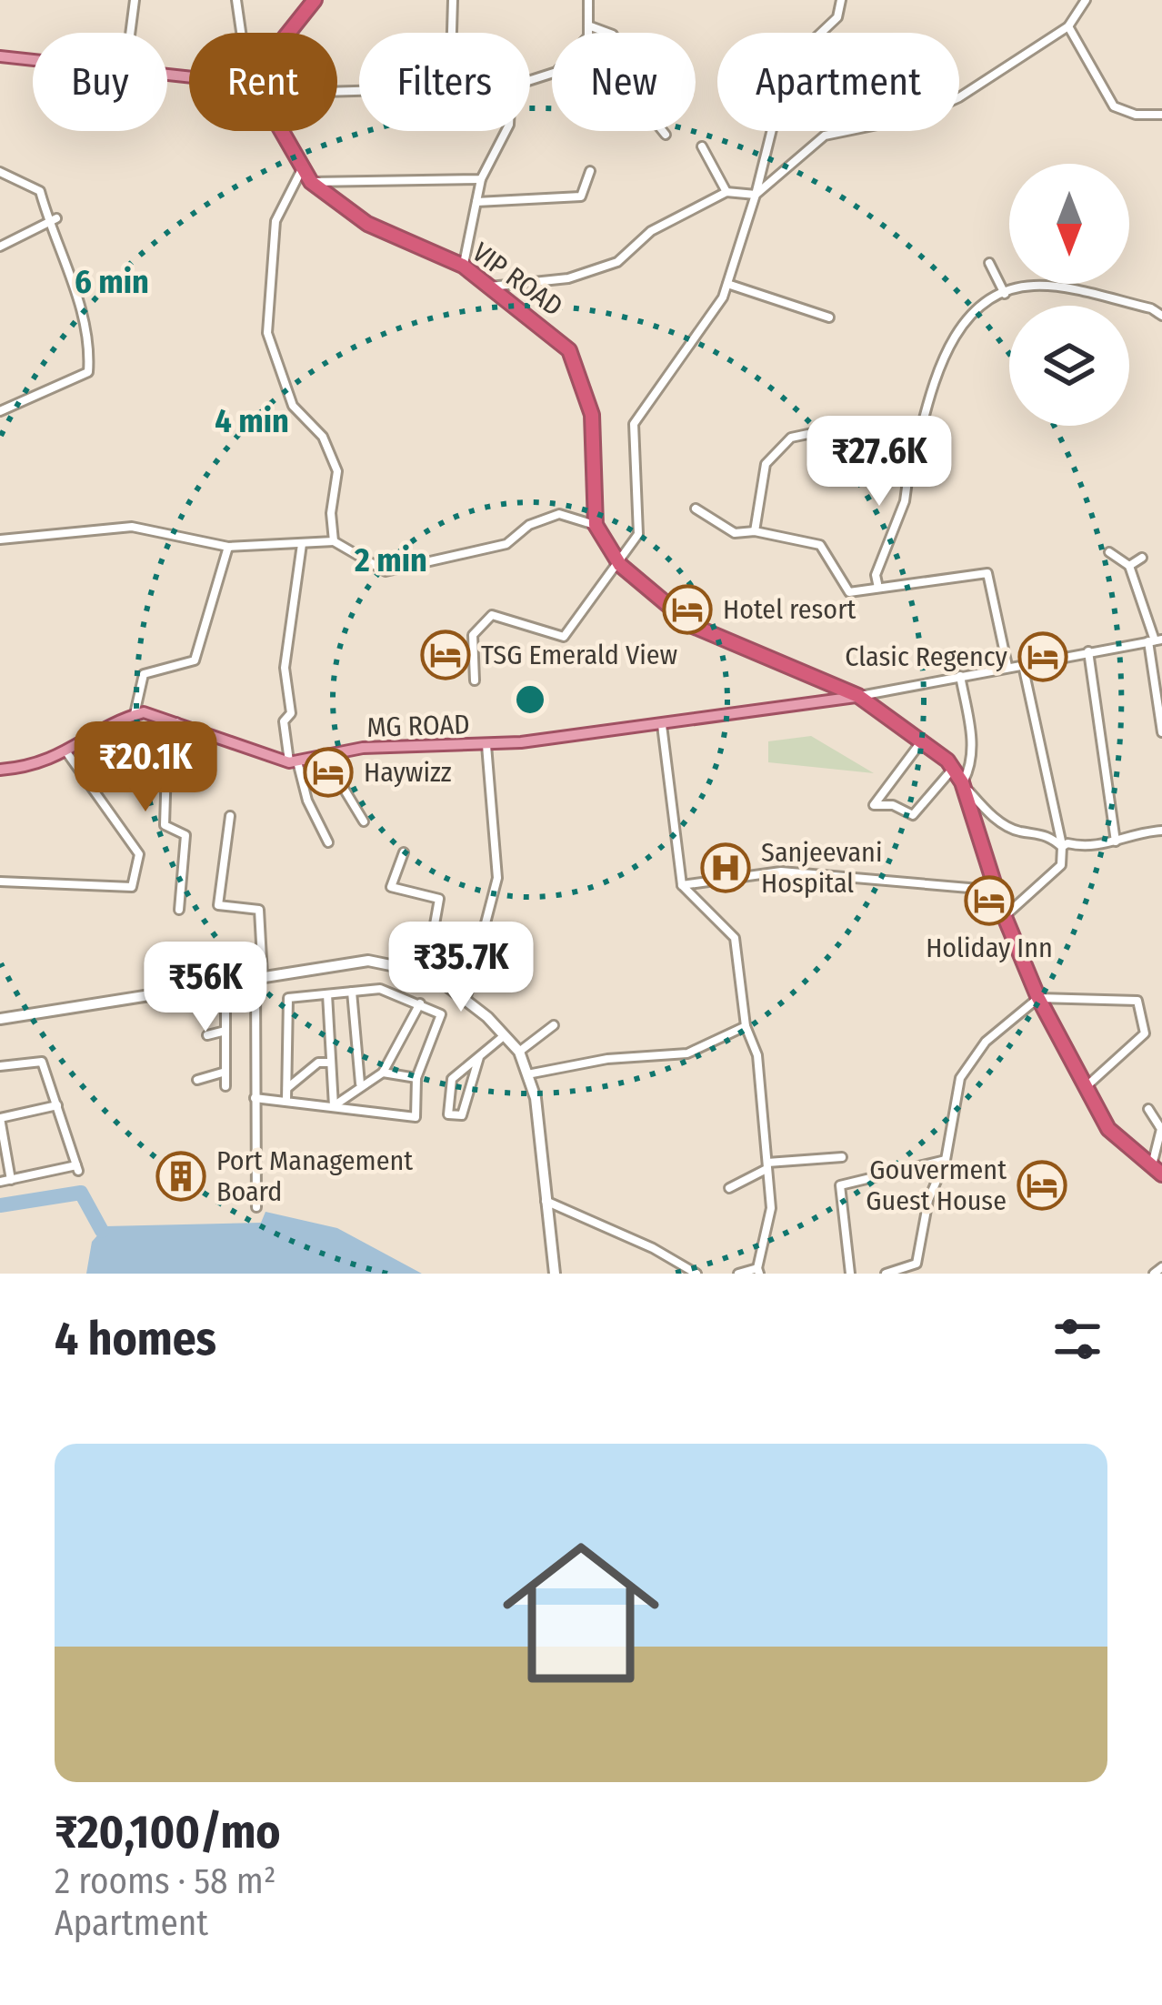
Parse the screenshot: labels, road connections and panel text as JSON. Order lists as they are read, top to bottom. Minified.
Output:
{"streets":{"highway":["VIP ROAD"],"main road":["MG ROAD"]},"places":{"hotel":["Hotel resort","TSG Emerald View","Clasic Regency","Haywizz","Holiday Inn","Gouverment Guest House"],"hospital":["Sanjeevani Hospital"],"building":["Port Management Board"]},"north":"bottom","page":{"chip":["Buy","Rent","Filters","New","Apartment"],"price":["₹27.6K","₹20.1K","₹35.7K","₹56K"],"heading":"4 homes","list":[{"name":"₹20,100/mo","note":"2 rooms · 58 m² · Apartment"}]},"rings":["6 min","4 min","2 min"]}
